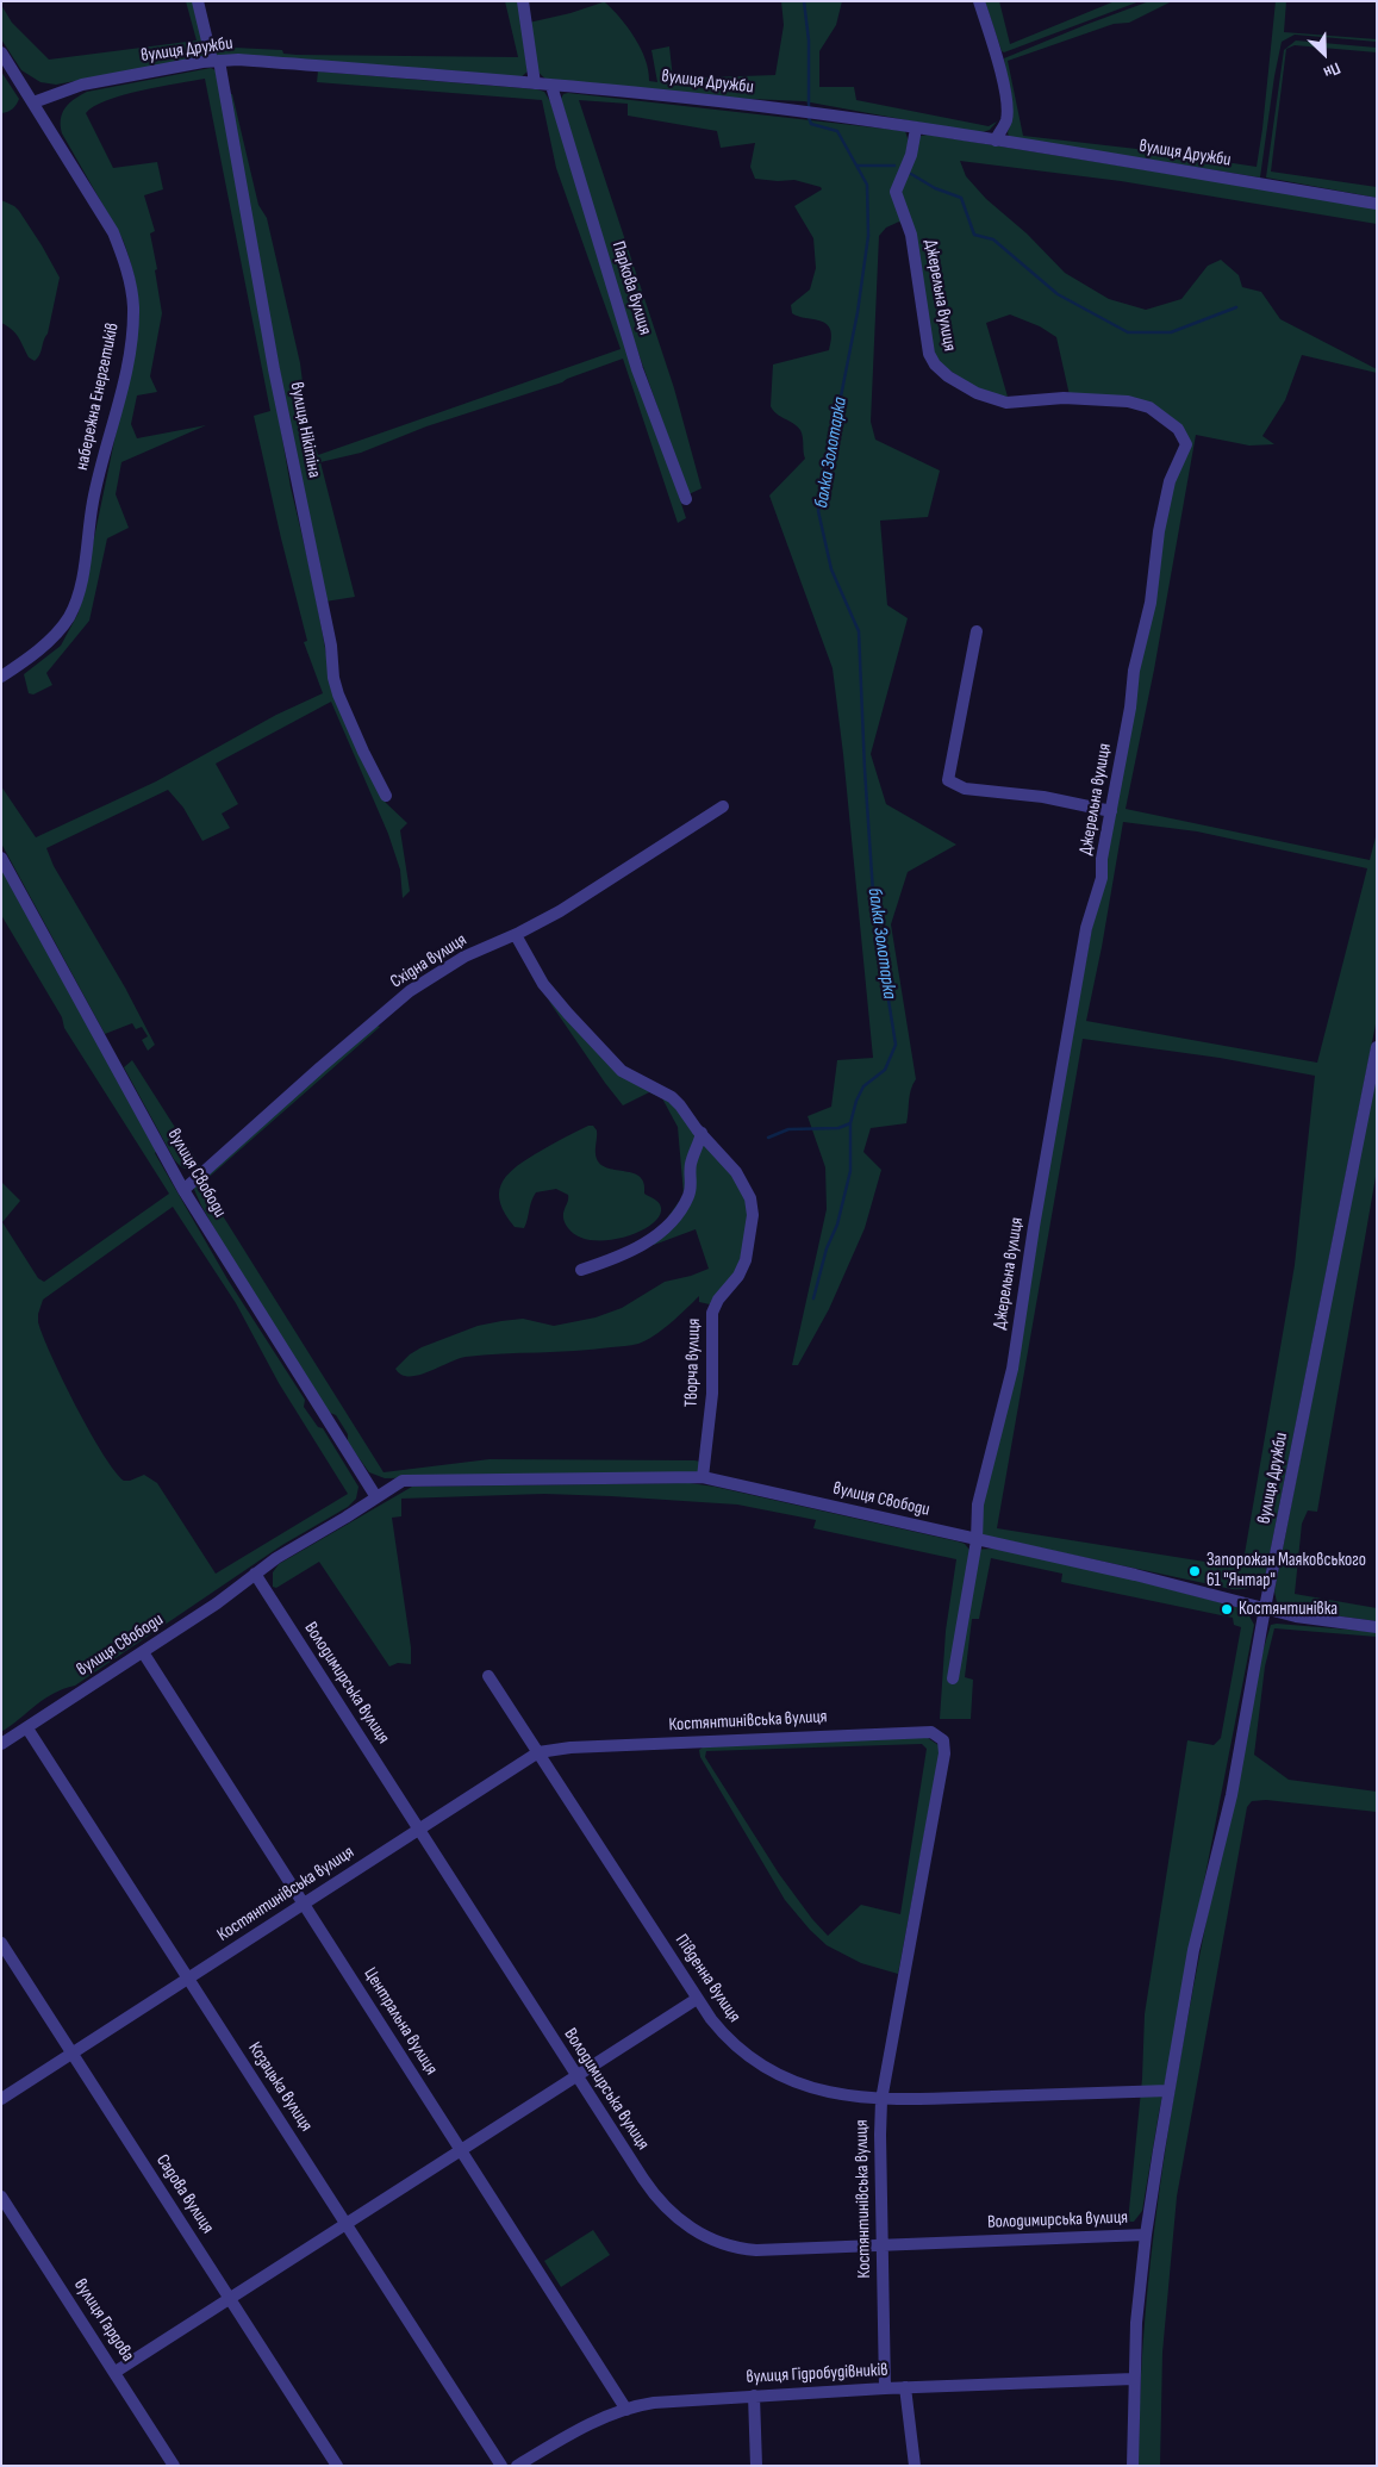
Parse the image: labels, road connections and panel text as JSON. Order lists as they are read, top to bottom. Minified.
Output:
{"streets":{"street":["вулиця Дружби","Паркова вулиця","Джерельна вулиця","набережна Енергетиків","вулиця Нікітіна","Східна вулиця","вулиця Свободи","Творча вулиця","Володимирська вулиця","Костянтинівська вулиця","Південна вулиця","Центральна вулиця","Козацька вулиця","Садова вулиця","вулиця Гардова","вулиця Гідробудівників"]},"crossings":[["вулиця Дружби","Паркова вулиця"],["вулиця Дружби","Джерельна вулиця"],["вулиця Дружби","набережна Енергетиків"],["вулиця Дружби","вулиця Нікітіна"],["вулиця Дружби","вулиця Свободи"],["вулиця Дружби","Володимирська вулиця"],["вулиця Дружби","Південна вулиця"],["вулиця Дружби","вулиця Гідробудівників"],["Джерельна вулиця","вулиця Свободи"],["Східна вулиця","вулиця Свободи"],["Східна вулиця","Творча вулиця"],["вулиця Свободи","Творча вулиця"],["вулиця Свободи","Володимирська вулиця"],["вулиця Свободи","Центральна вулиця"],["вулиця Свободи","Козацька вулиця"],["Володимирська вулиця","Костянтинівська вулиця"],["Костянтинівська вулиця","Південна вулиця"],["Костянтинівська вулиця","Центральна вулиця"],["Костянтинівська вулиця","Козацька вулиця"],["Костянтинівська вулиця","Садова вулиця"],["Костянтинівська вулиця","вулиця Гідробудівників"],["Центральна вулиця","вулиця Гідробудівників"]],"water":["балка Золотарка"],"places":["Запорожан Маяковського 61 \"Янтар\"","Костянтинівка"],"north":"bottom right"}
